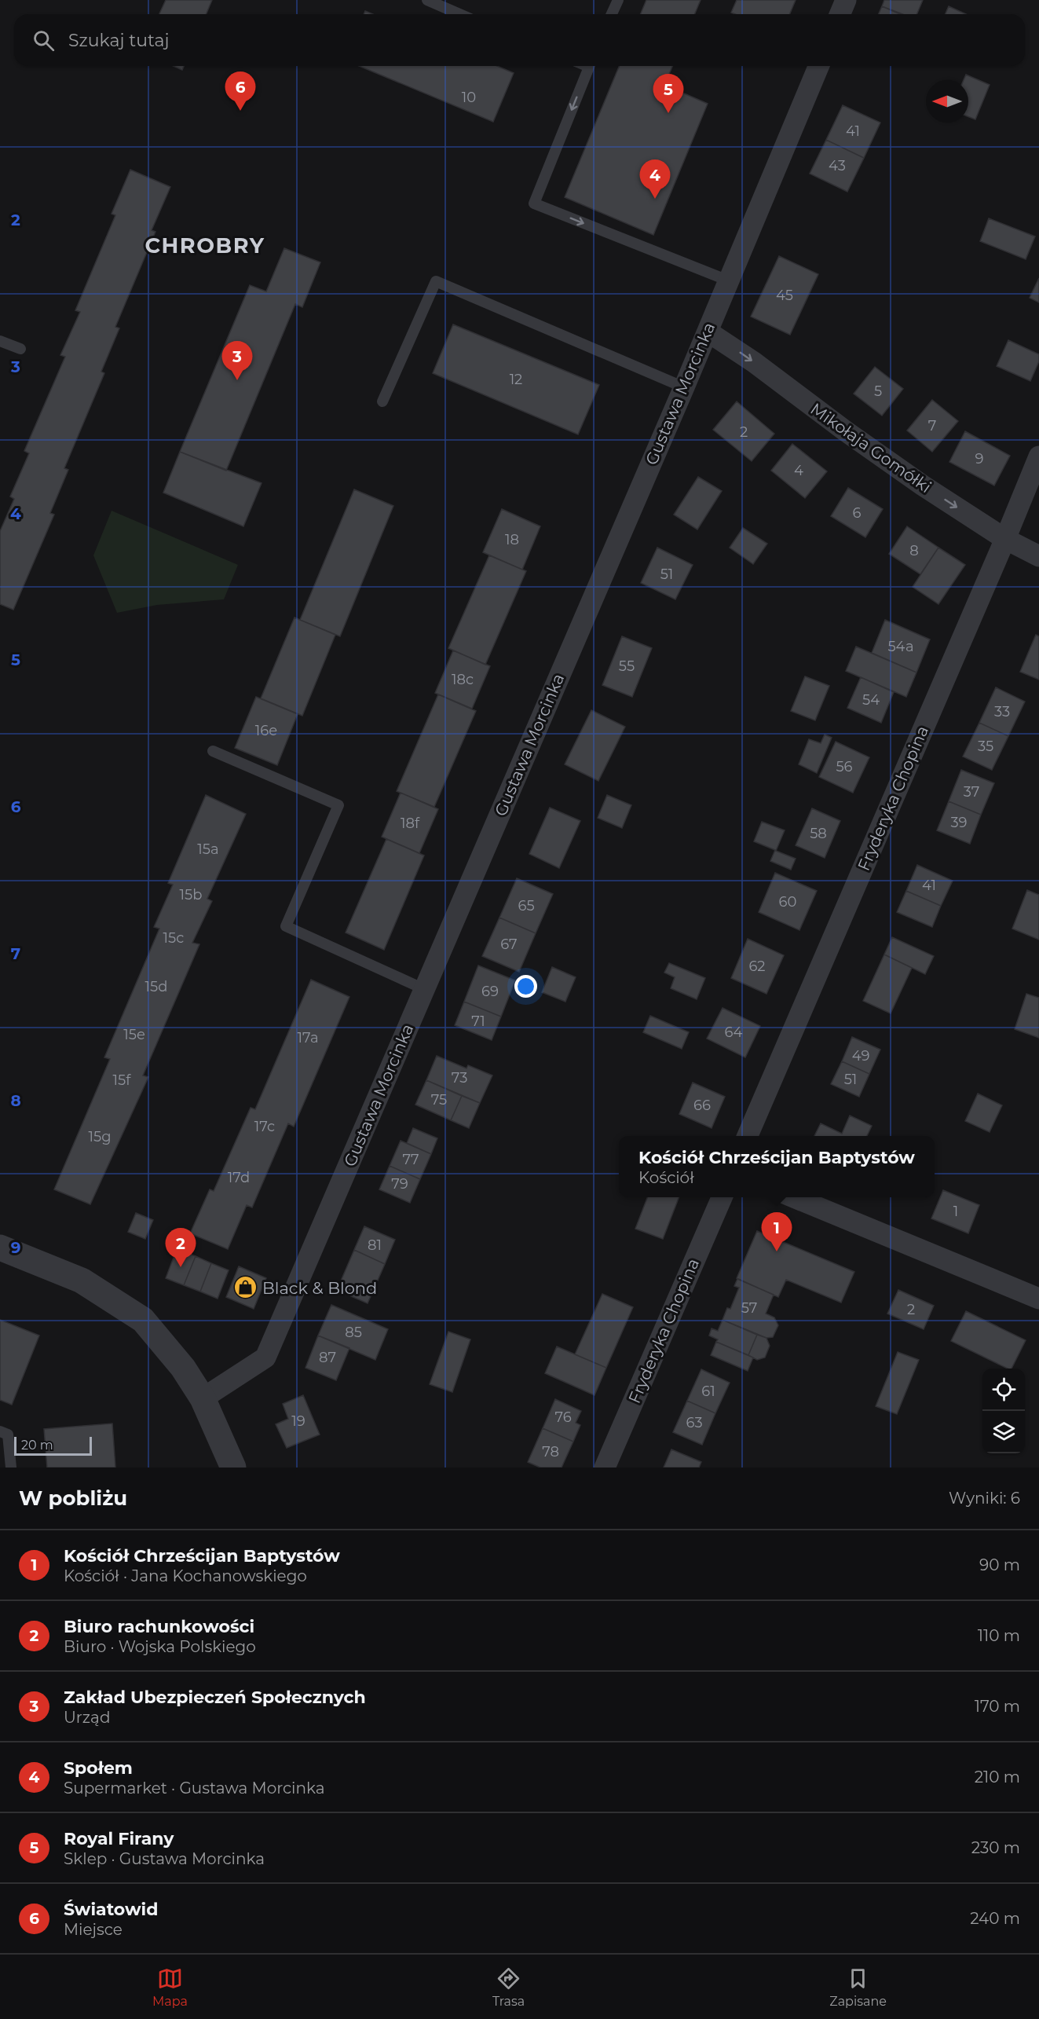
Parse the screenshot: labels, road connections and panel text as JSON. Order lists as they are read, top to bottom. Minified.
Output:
{"streets":{"street":["Gustawa Morcinka","Mikołaja Gomółki","Fryderyka Chopina"]},"crossings":[["Gustawa Morcinka","Mikołaja Gomółki"],["Mikołaja Gomółki","Fryderyka Chopina"]],"one_way":["Mikołaja Gomółki"],"districts":["CHROBRY"],"places":{"shop":["Black & Blond"]},"house_numbers":["10","41","43","45","12","5","7","2","9","4","6","18","8","51","54a","55","18c","54","33","16e","35","56","37","39","18f","58","15a","41","15b","60","65","15c","67","62","15d","69","71","64","15e","17a","49","73","51","15f","75","66","17c","15g","77","17d","79","1","81","57","2","85","87","61","76","19","63","78"],"scale_bar":"20 m","north":"left","page":{"search":"Szukaj tutaj","pins":["6","5","4","3","1","2"],"popup":["Kościół Chrześcijan Baptystów","Kościół"],"scale":"20 m","heading":["W pobliżu","Wyniki: 6"],"list":[{"mark":"1","name":"Kościół Chrześcijan Baptystów","note":"Kościół · Jana Kochanowskiego","value":"90 m"},{"mark":"2","name":"Biuro rachunkowości","note":"Biuro · Wojska Polskiego","value":"110 m"},{"mark":"3","name":"Zakład Ubezpieczeń Społecznych","note":"Urząd","value":"170 m"},{"mark":"4","name":"Społem","note":"Supermarket · Gustawa Morcinka","value":"210 m"},{"mark":"5","name":"Royal Firany","note":"Sklep · Gustawa Morcinka","value":"230 m"},{"mark":"6","name":"Światowid","note":"Miejsce","value":"240 m"}],"nav":["Mapa","Trasa","Zapisane"]},"grid":{"rows":["2","3","4","5","6","7","8","9"]}}
